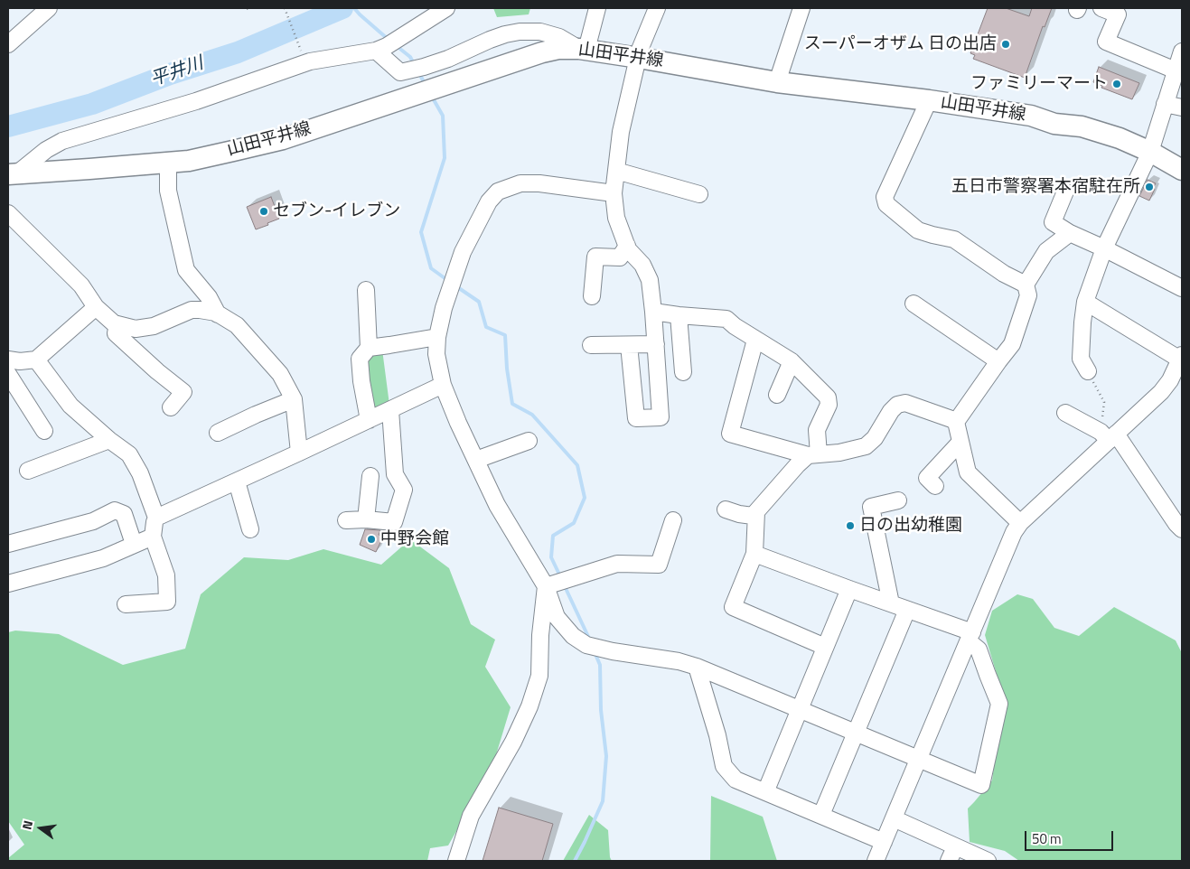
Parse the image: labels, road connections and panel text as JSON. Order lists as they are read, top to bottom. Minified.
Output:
{"streets":{"main road":["山田平井線"]},"water":["平井川"],"places":["スーパーオザム 日の出店","ファミリーマート","五日市警察署本宿駐在所","セブン-イレブン","日の出幼稚園","中野会館"],"scale_bar":"50 m","north":"left"}
